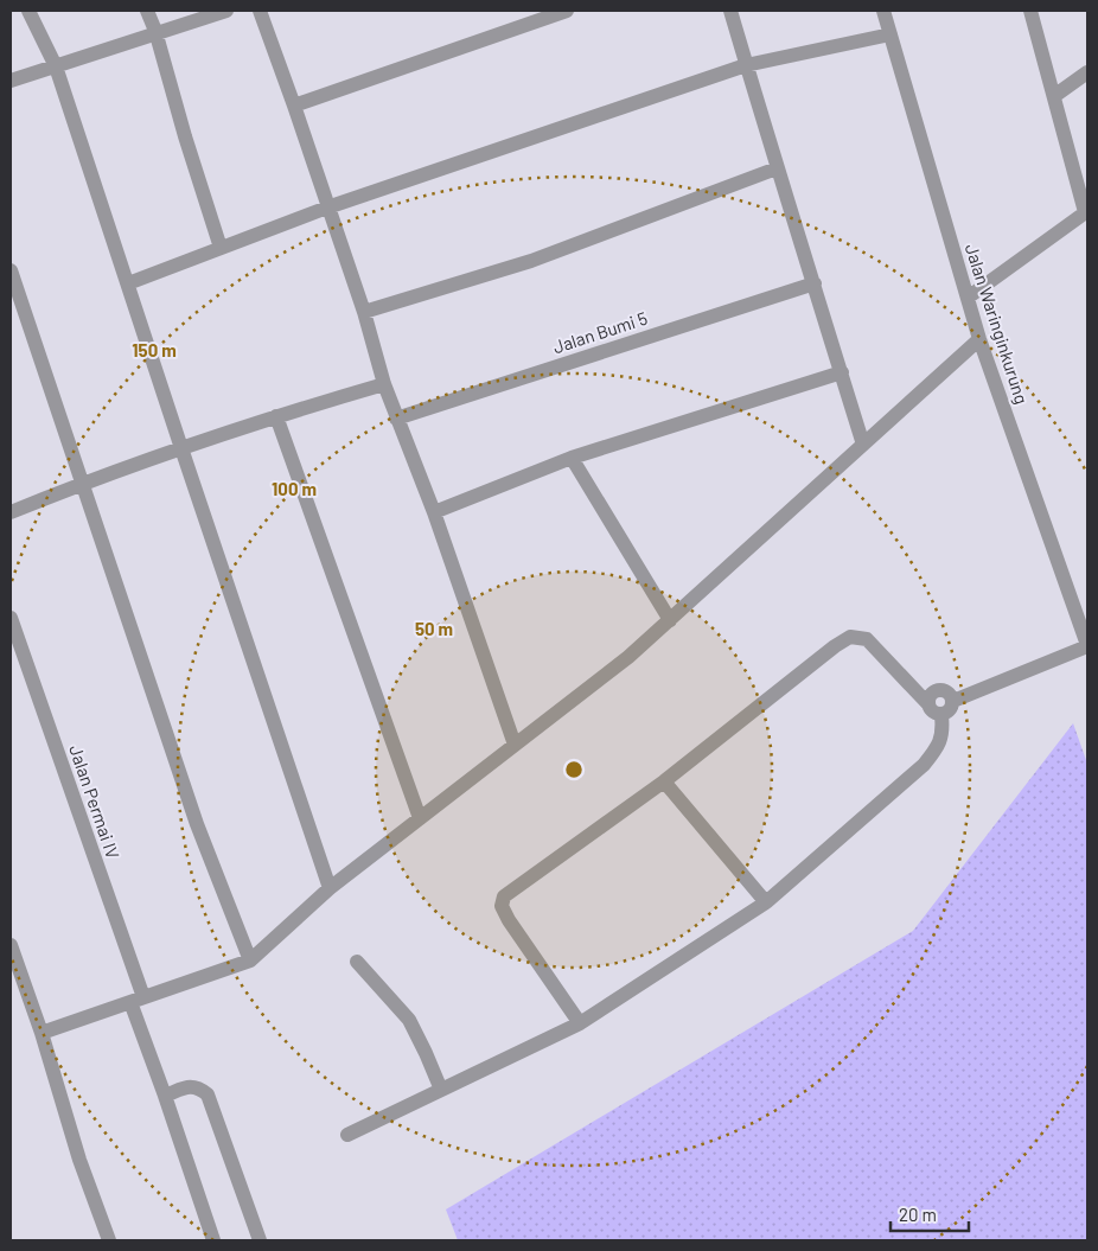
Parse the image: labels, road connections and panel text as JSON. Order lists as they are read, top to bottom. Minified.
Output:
{"streets":{"street":["Jalan Waringinkurung","Jalan Bumi 5","Jalan Permai IV"]},"scale_bar":"20 m","rings":["150 m","100 m","50 m"]}
